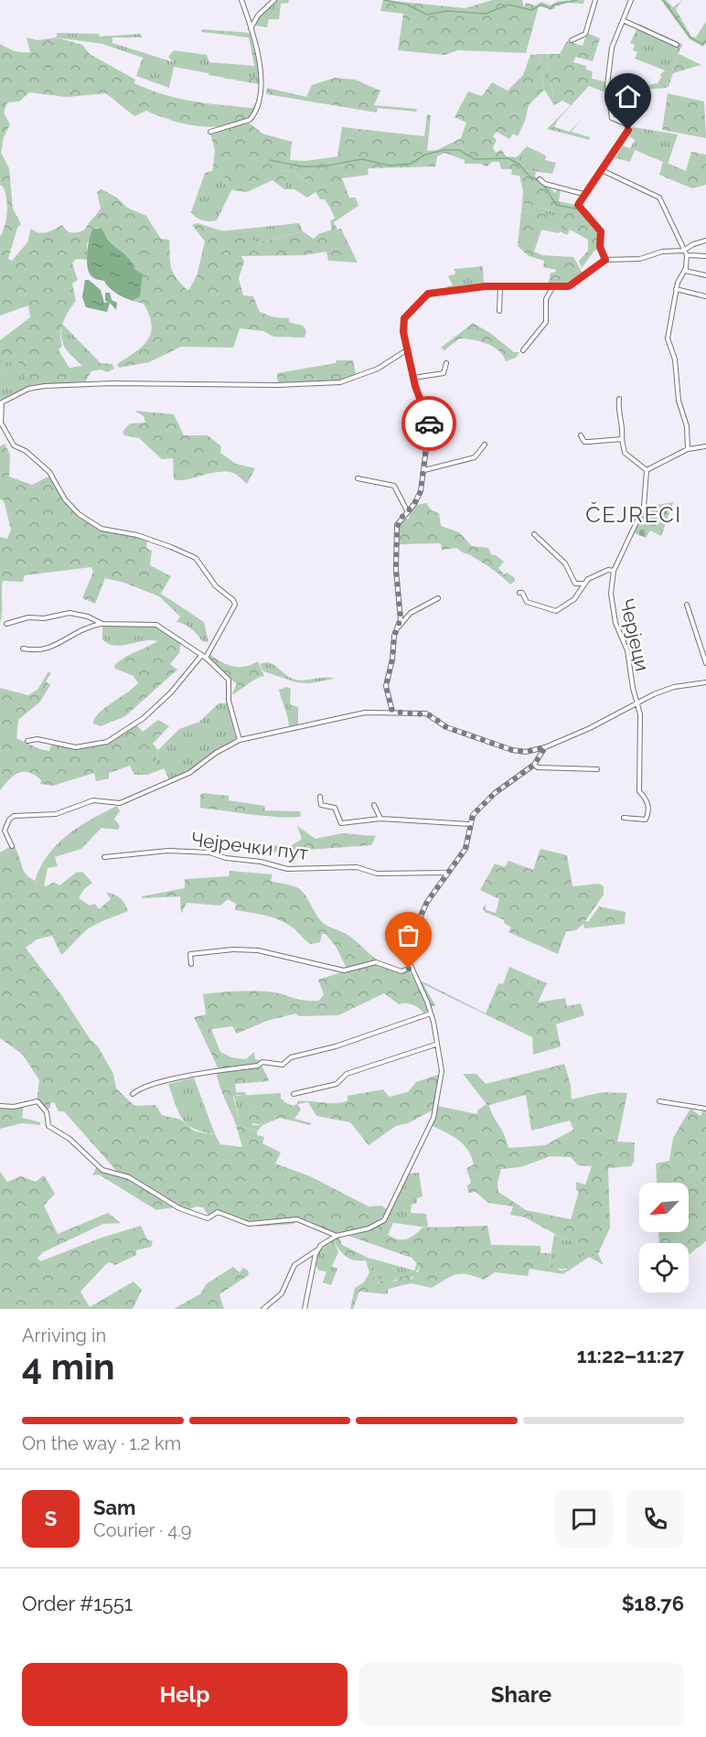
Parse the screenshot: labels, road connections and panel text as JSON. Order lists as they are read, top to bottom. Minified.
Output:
{"streets":{"street":["Черјеци","Чејречки пут"]},"districts":["ČEJRECI"],"north":"bottom left","page":{"heading":["4 min","Arriving in","11:22–11:27"],"panel":["Sam","Courier · 4.9","Order #1551","$18.76"],"bar":"On the way · 1.2 km","round":"S","buttons":["Help","Share"]}}
